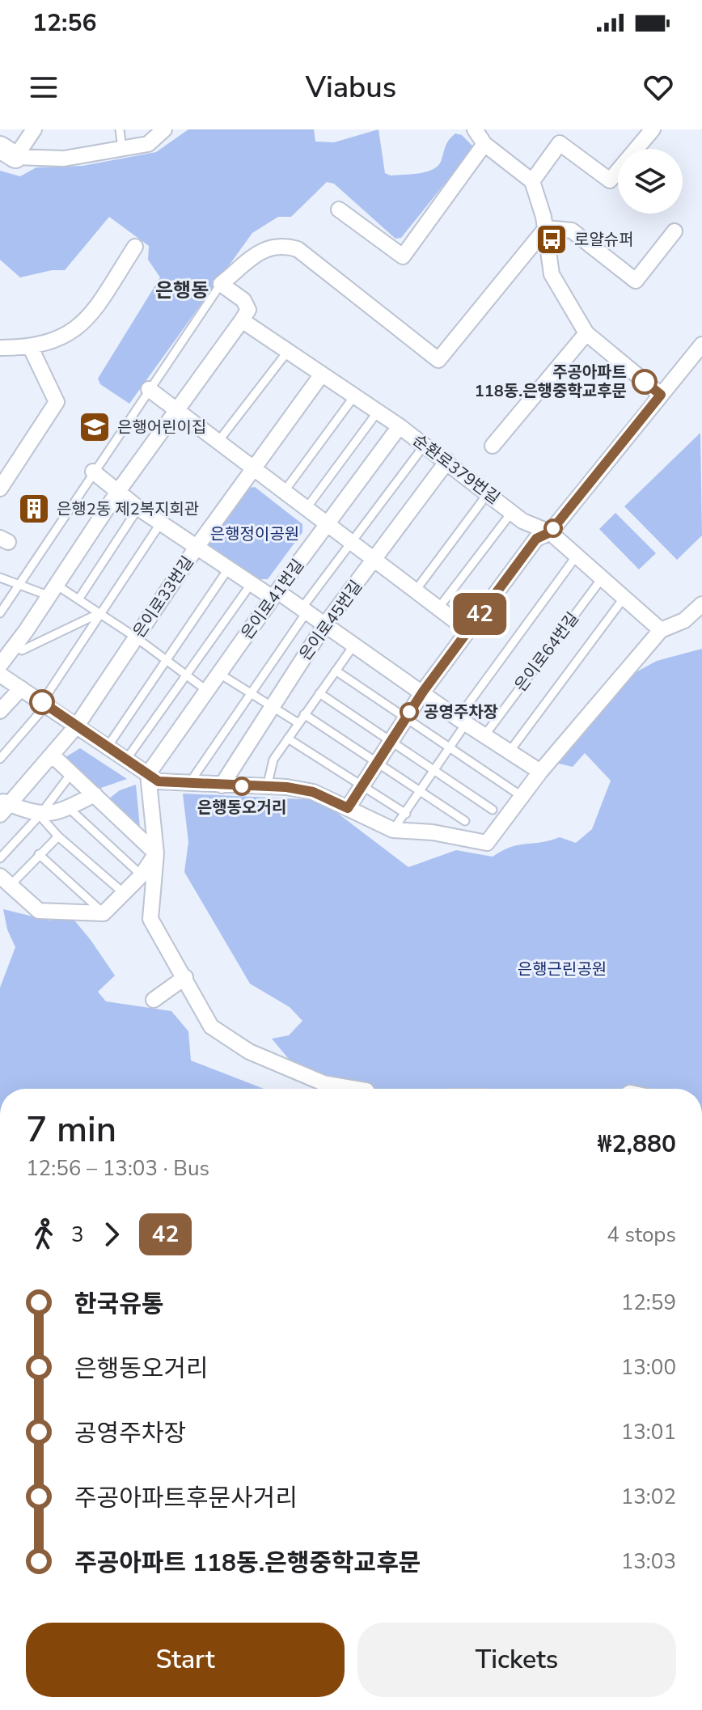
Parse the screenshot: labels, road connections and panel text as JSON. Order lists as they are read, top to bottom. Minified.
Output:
{"streets":{"street":["순환로379번길","은이로33번길","은이로41번길","은이로45번길"],"lane":["은이로64번길"]},"crossings":[["순환로379번길","은이로33번길"],["순환로379번길","은이로41번길"],["순환로379번길","은이로45번길"],["순환로379번길","은이로64번길"]],"districts":["은행동"],"parks":["은행정이공원","은행근린공원"],"places":{"bus stop":["로얄슈퍼"],"other":["주공아파트 118동.은행중학교후문","공영주차장","은행동오거리"],"school or university":["은행어린이집"],"building":["은행2동 제2복지회관"]},"lines":["bus line 42"],"page":{"status":"12:56","header":"Viabus","on_map":"42","heading":["7 min","12:56 – 13:03 · Bus","₩2,880"],"legs":["3","42","4 stops"],"list":[{"name":"한국유통","value":"12:59"},{"name":"은행동오거리","value":"13:00"},{"name":"공영주차장","value":"13:01"},{"name":"주공아파트후문사거리","value":"13:02"},{"name":"주공아파트 118동.은행중학교후문","value":"13:03"}],"buttons":["Start","Tickets"]}}
